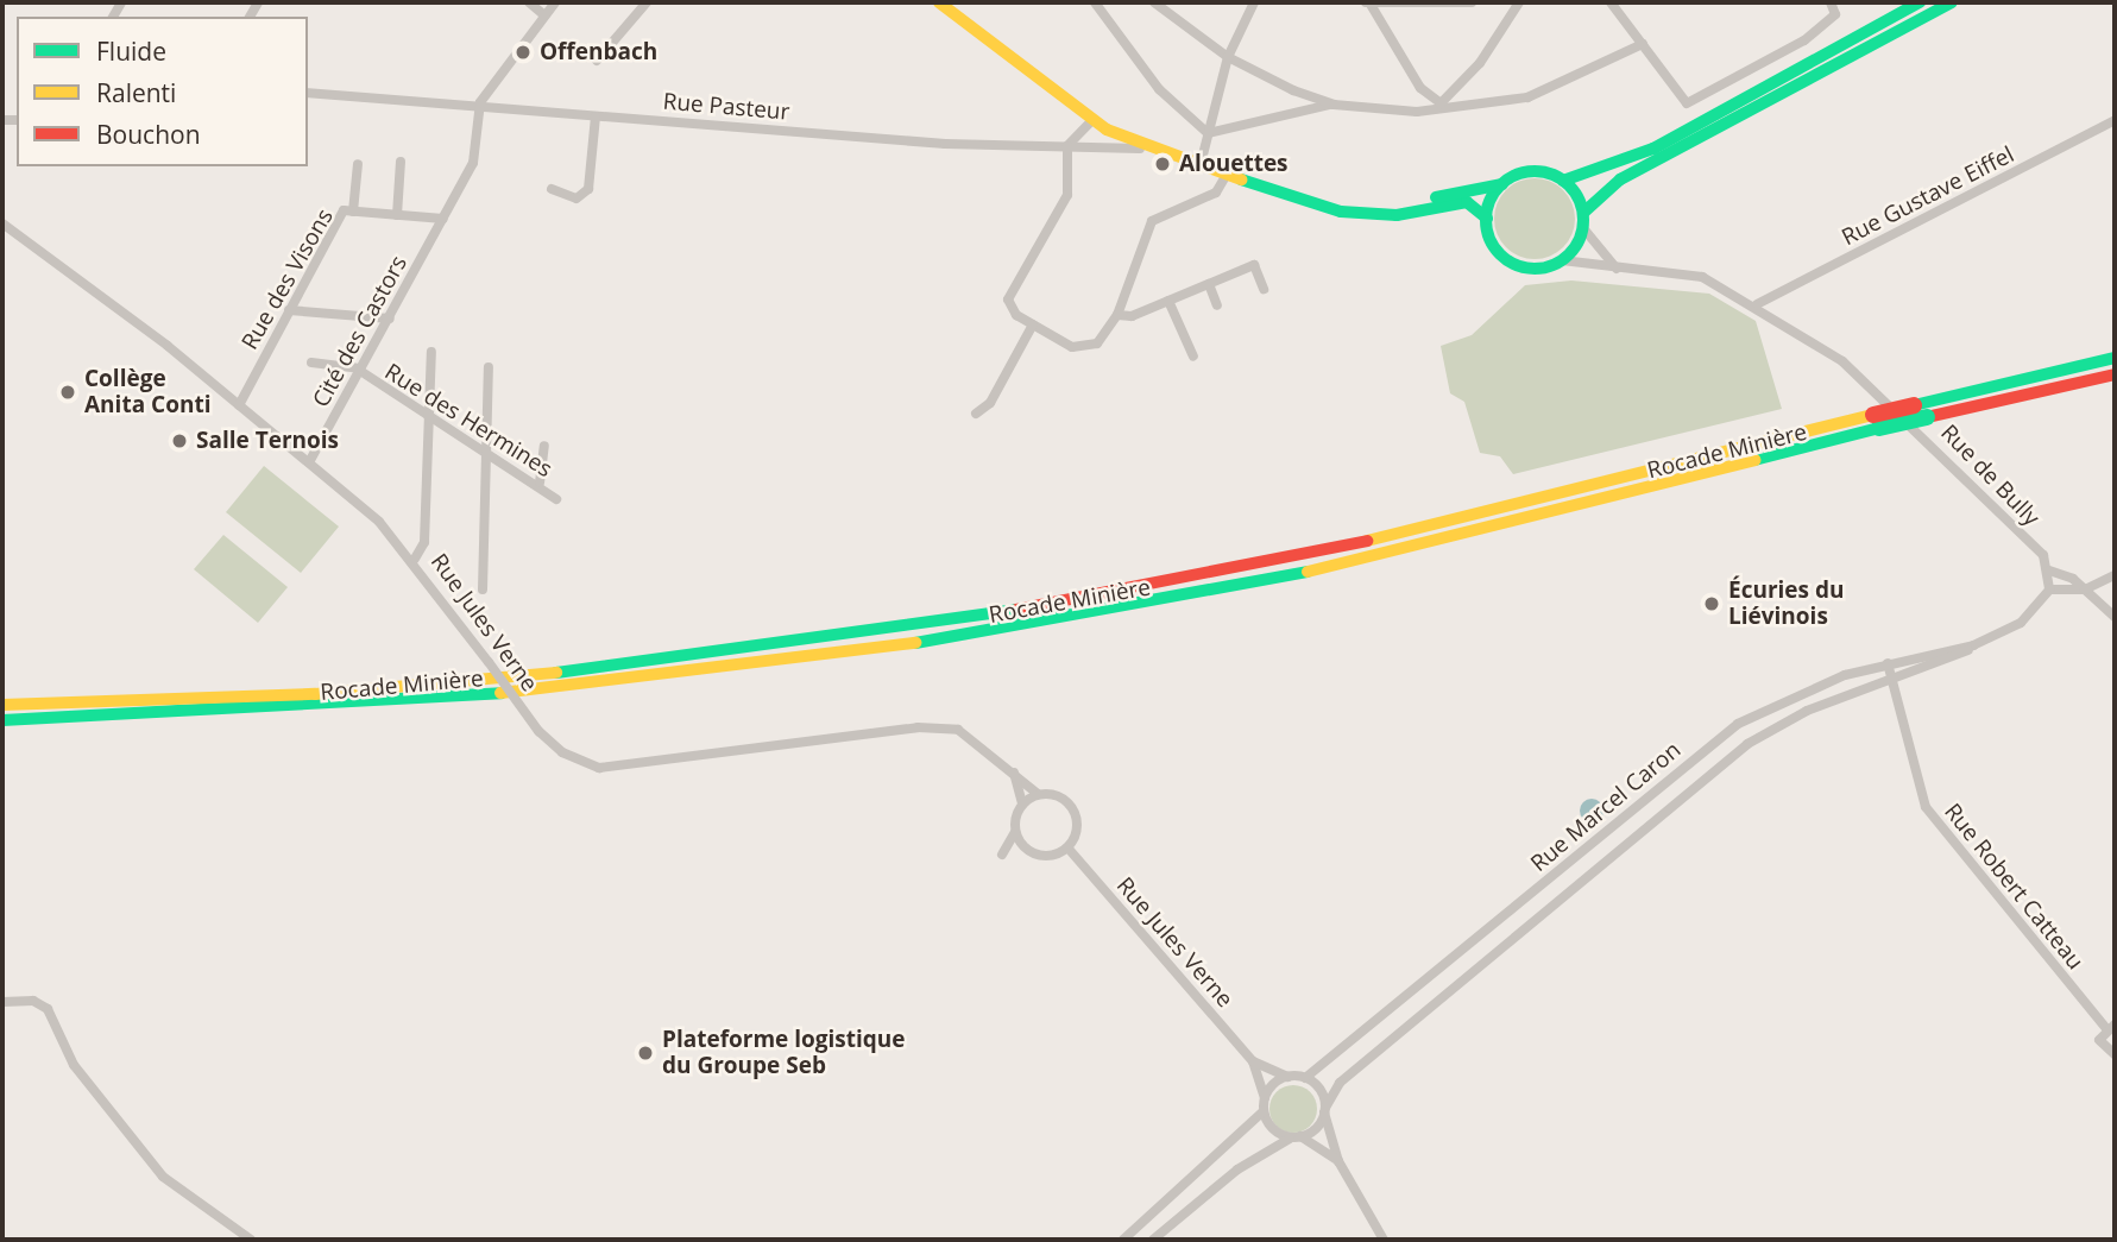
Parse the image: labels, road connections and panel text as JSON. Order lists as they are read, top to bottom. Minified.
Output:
{"streets":{"main road":["Rocade Minière"],"street":["Rue Pasteur","Rue Gustave Eiffel","Rue des Visons","Cité des Castors","Rue des Hermines","Rue de Bully","Rue Jules Verne","Rue Marcel Caron","Rue Robert Catteau"]},"crossings":[["Rue Pasteur","Cité des Castors"],["Rue Gustave Eiffel","Rue de Bully"],["Rue des Visons","Cité des Castors"],["Rue des Visons","Rue Jules Verne"],["Cité des Castors","Rue des Hermines"],["Cité des Castors","Rue Jules Verne"],["Rue Jules Verne","Rue Marcel Caron"],["Rue Marcel Caron","Rue Robert Catteau"]],"places":["Offenbach","Alouettes","Collège Anita Conti","Salle Ternois","Écuries du Liévinois","Plateforme logistique du Groupe Seb"],"legend":["Fluide","Ralenti","Bouchon"]}
